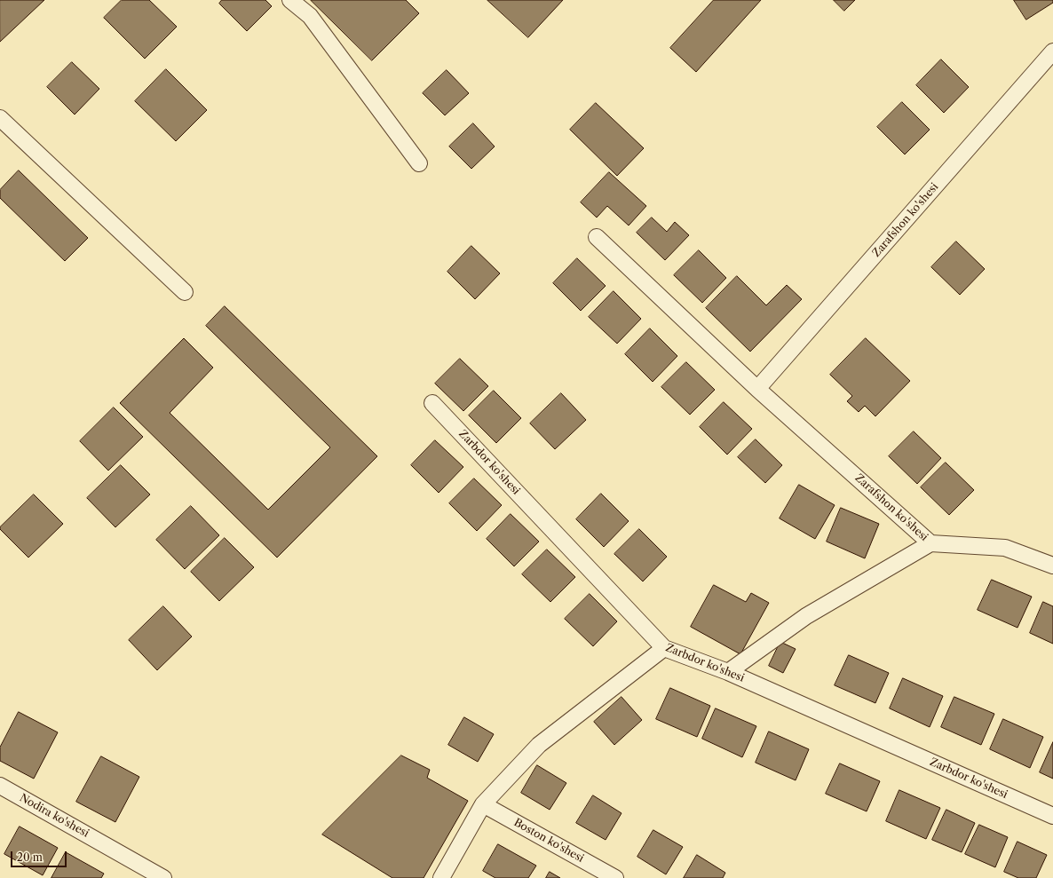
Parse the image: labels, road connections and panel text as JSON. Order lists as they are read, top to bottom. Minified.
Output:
{"streets":{"street":["Zarafshon ko'shesi","Zarbdor ko'shesi","Nodira ko'shesi","Boston ko'shesi"]},"scale_bar":"20 m"}
